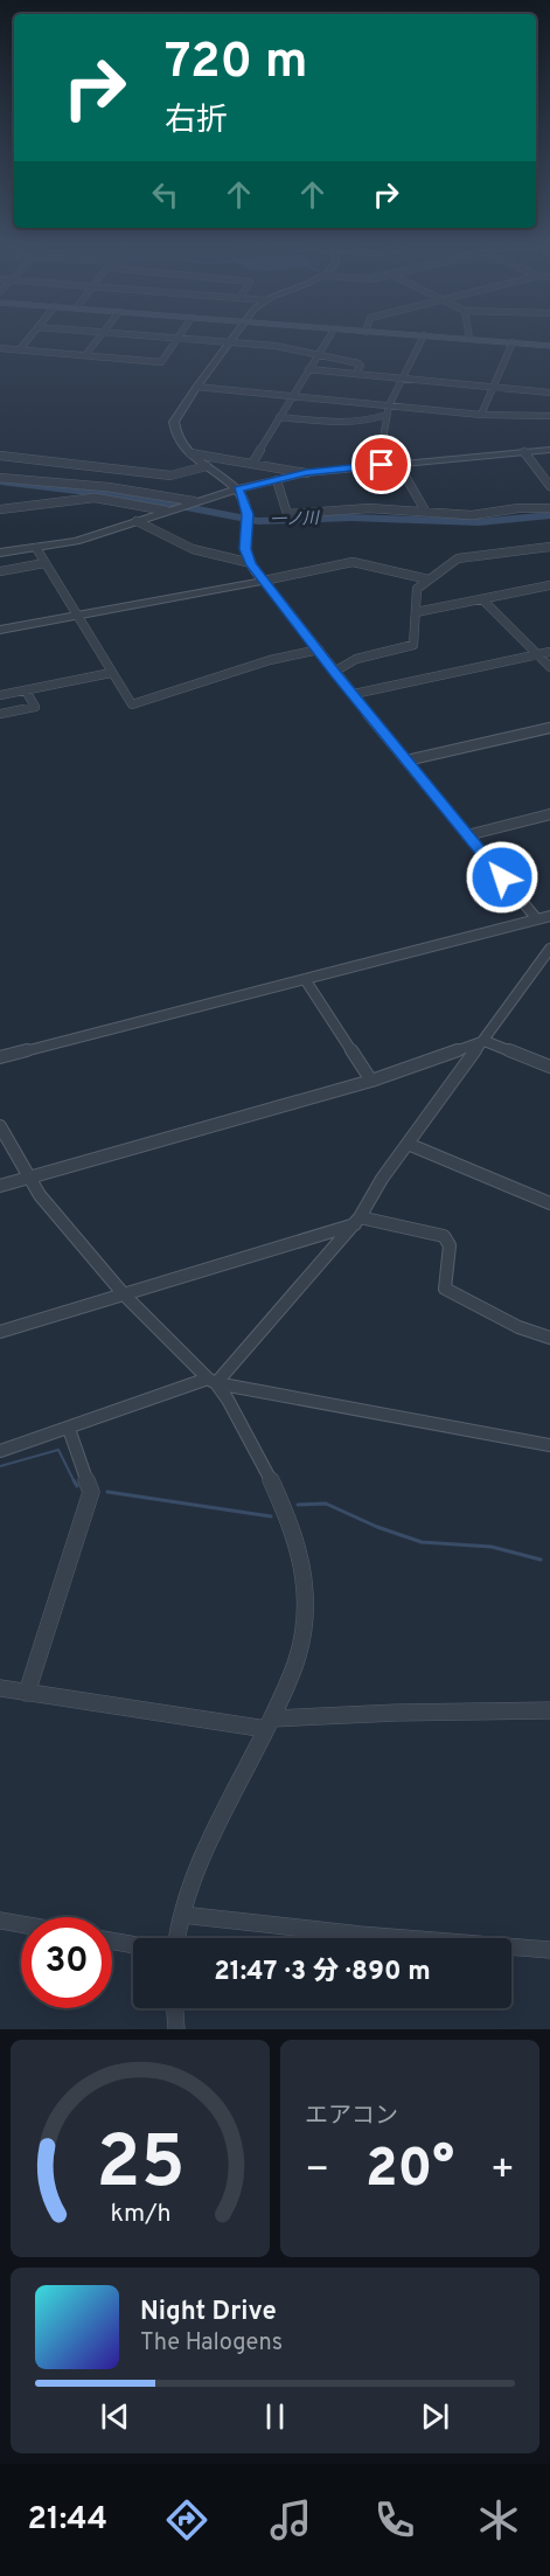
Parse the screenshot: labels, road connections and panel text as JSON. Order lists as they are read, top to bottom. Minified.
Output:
{"water":["一ノ川"],"page":{"turn":["720 m","右折"],"limit":"30","trip":"21:47 · 3 分 · 890 m","tile":"エアコン","heat":["−","20°","+"],"song":["Night Drive","The Halogens"],"tabs":"21:44","gauge":["25","km/h"]}}
